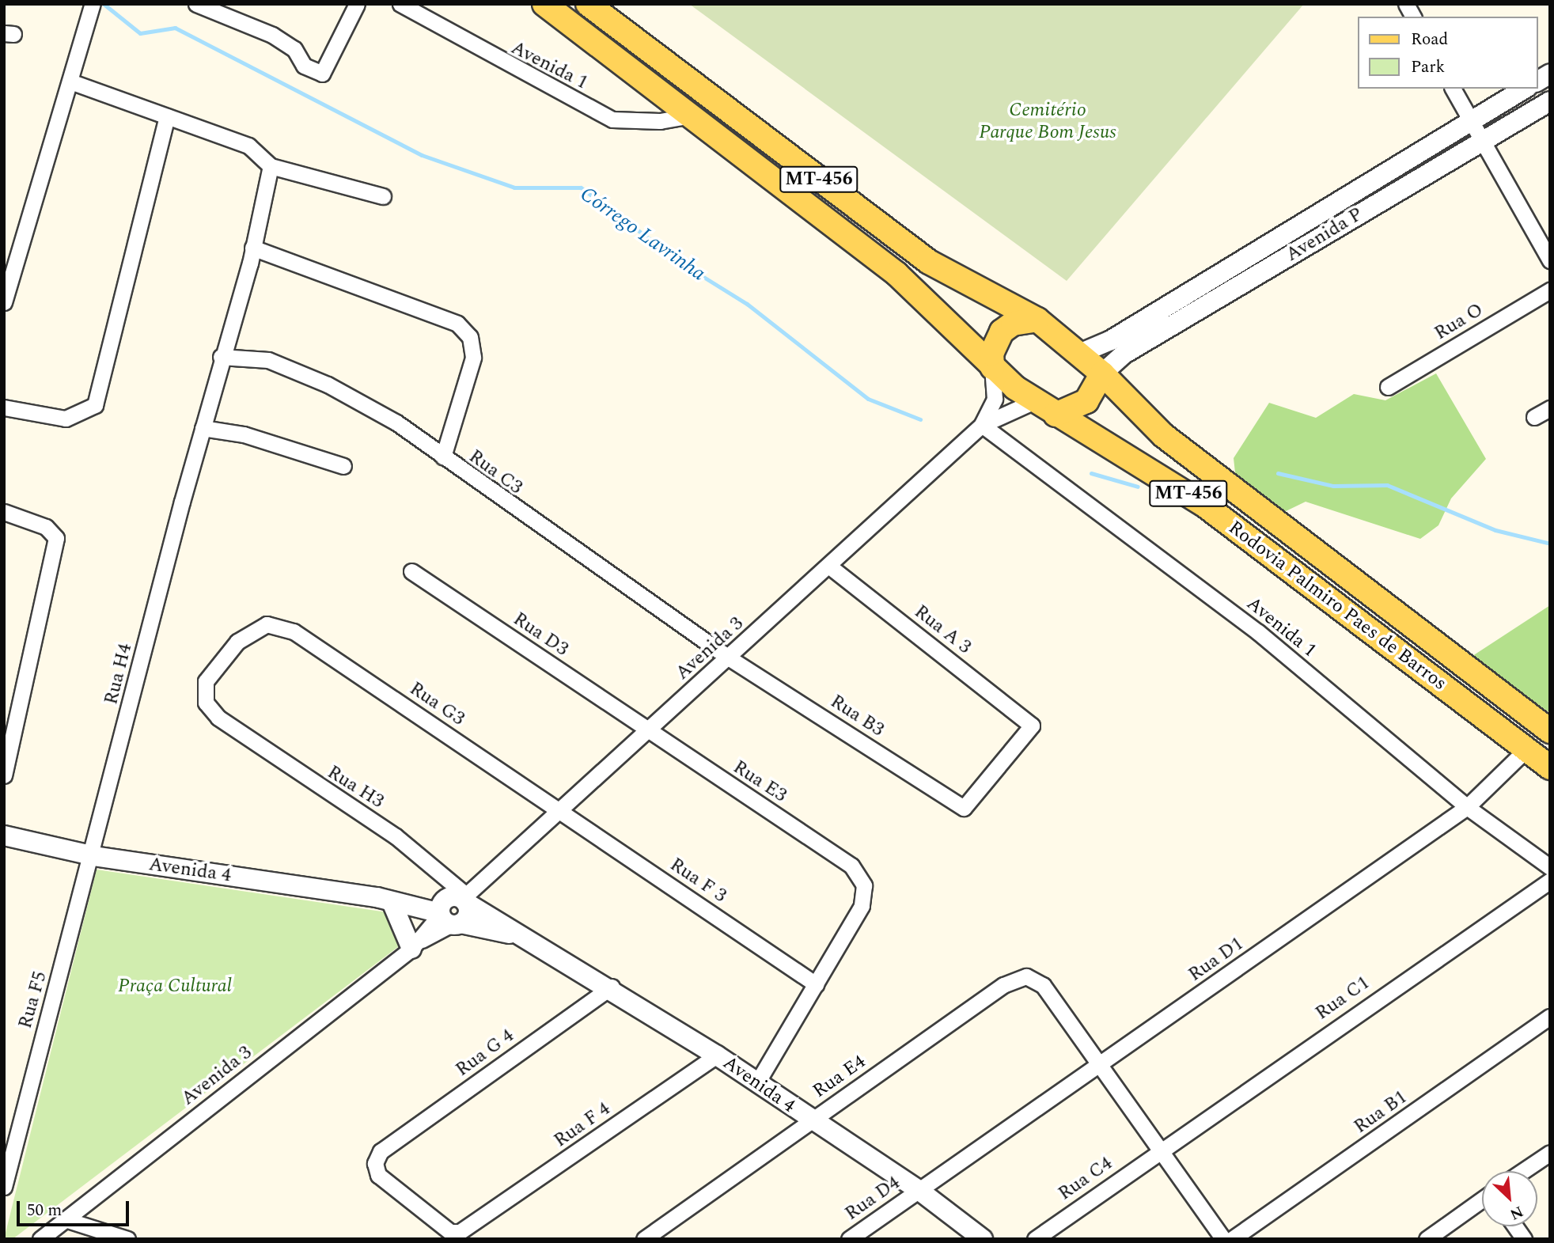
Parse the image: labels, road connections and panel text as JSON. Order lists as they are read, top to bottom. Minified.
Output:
{"streets":{"main road":["MT-456","Rodovia Palmiro Paes de Barros"],"street":["Avenida 1","Avenida P","Rua O","Rua C3","Rua A 3","Rua D3","Avenida 3","Rua H4","Rua G3","Rua B3","Rua E3","Rua H3","Avenida 4","Rua F 3","Rua D1","Rua C1","Rua F5","Rua G 4","Rua E4","Rua B1","Rua F 4","Rua C4","Rua D4"]},"crossings":[["Avenida 1","Rodovia Palmiro Paes de Barros"],["Avenida 1","Avenida 3"],["Avenida 1","Rua D1"],["Avenida P","Rodovia Palmiro Paes de Barros"],["Rua C3","Avenida 3"],["Rua C3","Rua H4"],["Rua C3","Rua B3"],["Rodovia Palmiro Paes de Barros","Rua D1"],["Rua A 3","Avenida 3"],["Rua A 3","Rua B3"],["Rua D3","Avenida 3"],["Rua D3","Rua E3"],["Avenida 3","Rua G3"],["Avenida 3","Rua B3"],["Avenida 3","Rua E3"],["Avenida 3","Rua H3"],["Avenida 3","Avenida 4"],["Avenida 3","Rua F 3"],["Rua H4","Avenida 4"],["Rua H4","Rua F5"],["Rua G3","Rua H3"],["Rua G3","Rua F 3"],["Rua E3","Rua F 3"],["Rua H3","Avenida 4"],["Avenida 4","Rua D1"],["Avenida 4","Rua F5"],["Avenida 4","Rua G 4"],["Avenida 4","Rua E4"],["Avenida 4","Rua F 4"],["Avenida 4","Rua D4"],["Rua D1","Rua E4"],["Rua D1","Rua D4"],["Rua C1","Rua E4"],["Rua C1","Rua C4"],["Rua G 4","Rua F 4"],["Rua E4","Rua C4"]],"water":["Córrego Lavrinha"],"parks":["Cemitério Parque Bom Jesus","Praça Cultural"],"legend":["Road","Park"],"scale_bar":"50 m","north":"bottom right"}
